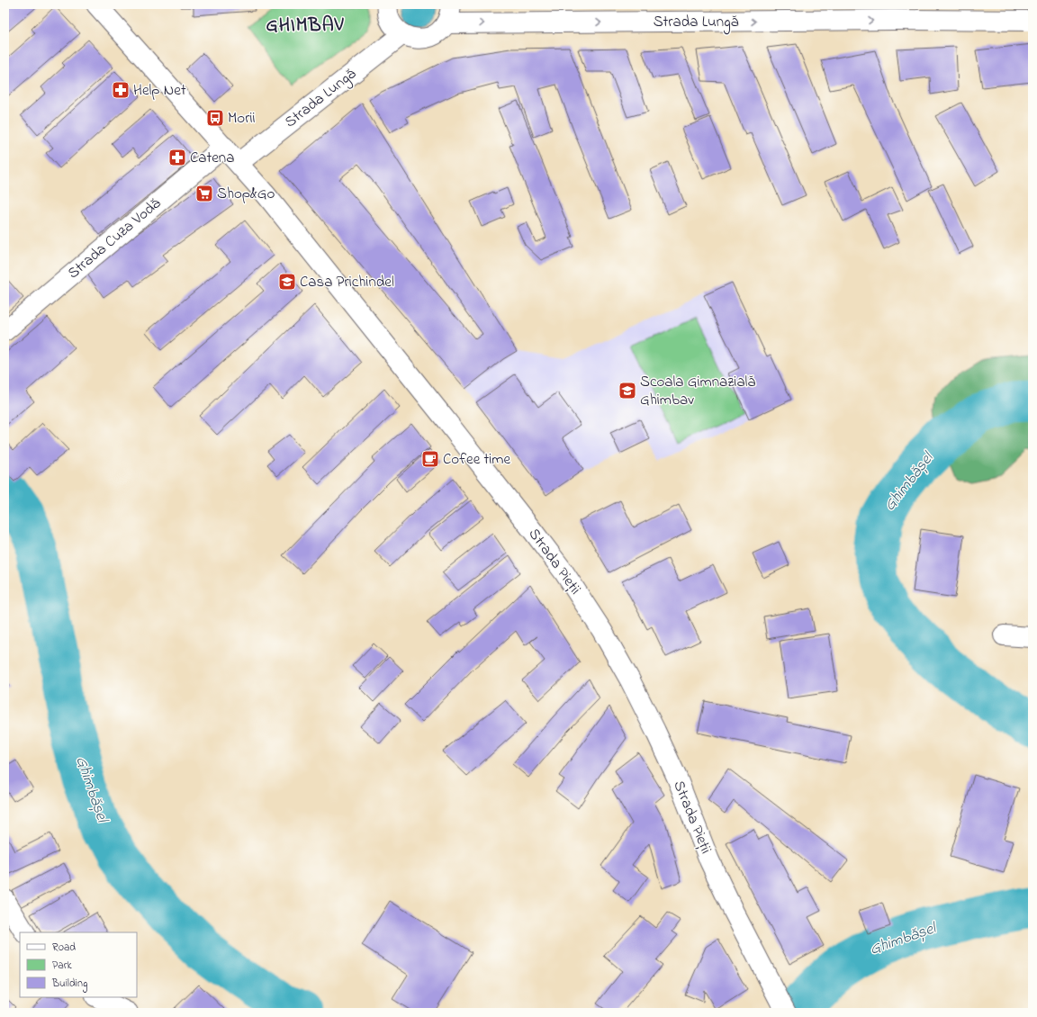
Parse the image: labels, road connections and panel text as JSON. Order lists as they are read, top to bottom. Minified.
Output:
{"streets":{"street":["Strada Lungă","Strada Cuza Vodă","Strada Pieții"]},"crossings":[["Strada Lungă","Strada Pieții"],["Strada Cuza Vodă","Strada Pieții"]],"one_way":["Strada Lungă"],"districts":["GHIMBAV"],"water":["Ghimbășel"],"places":{"pharmacy":["Help Net","Catena"],"bus stop":["Morii"],"supermarket":["Shop&Go"],"school or university":["Casa Prichindel","Scoala Gimnazială Ghimbav"],"cafe":["Cofee time"]},"legend":["Road","Park","Building"]}
